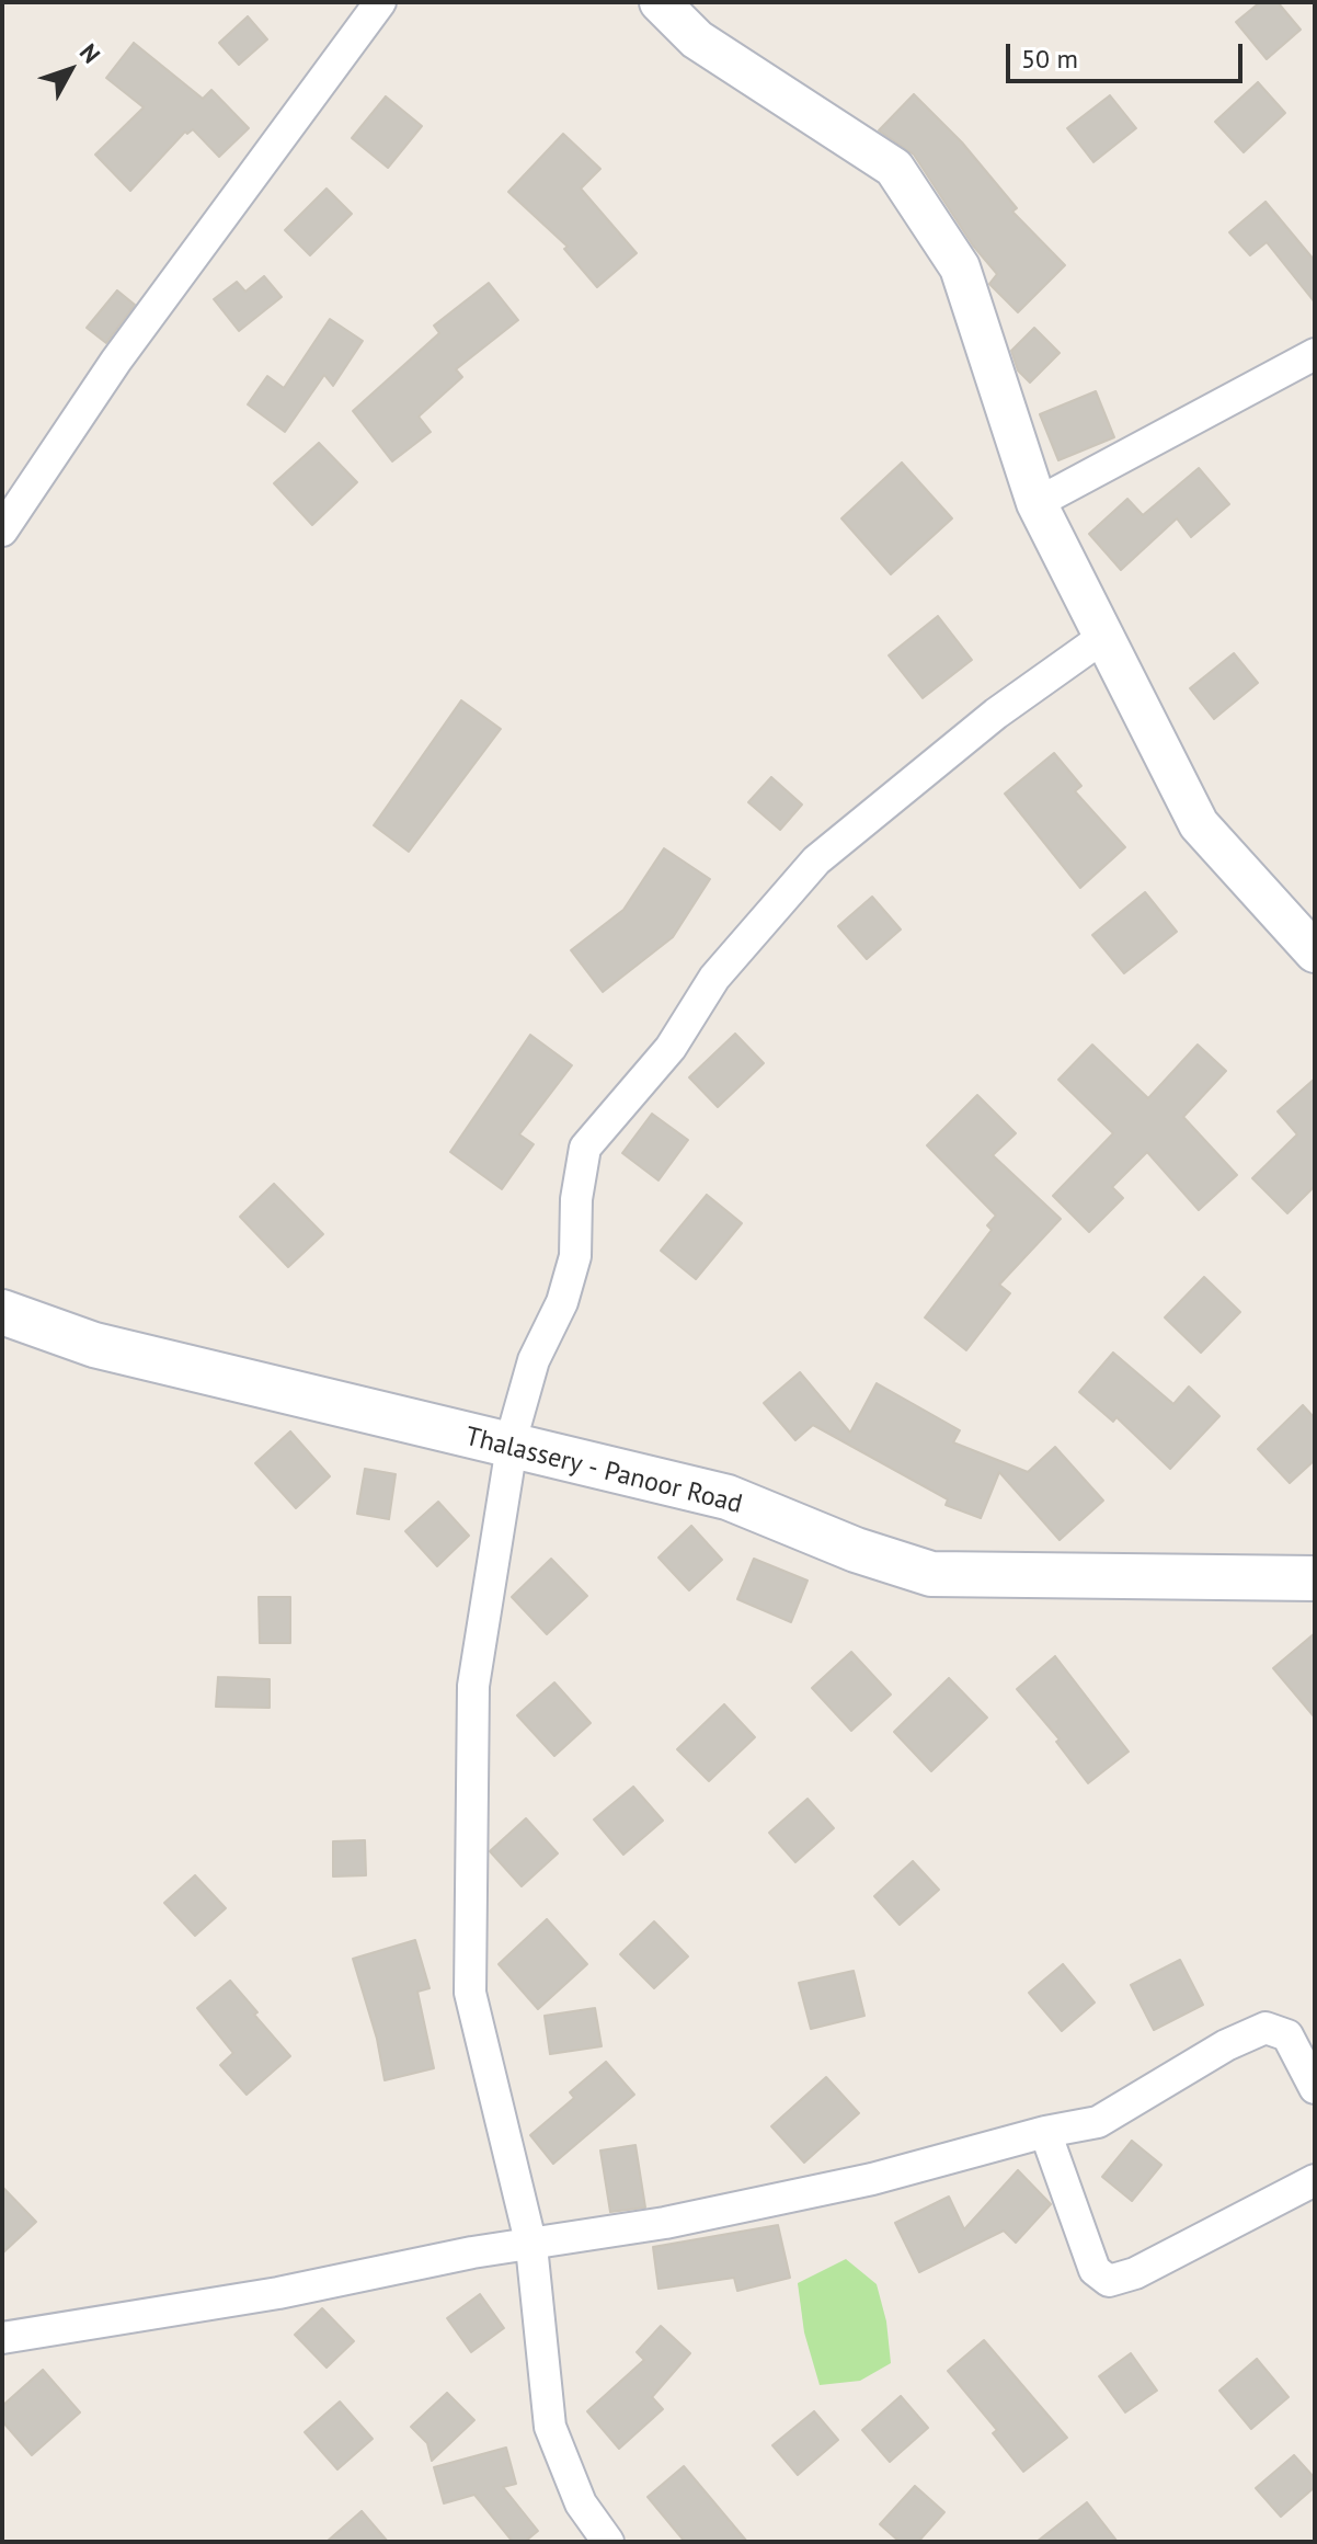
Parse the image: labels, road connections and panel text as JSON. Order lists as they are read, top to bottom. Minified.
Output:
{"streets":{"main road":["Thalassery - Panoor Road"]},"scale_bar":"50 m","north":"top right"}
